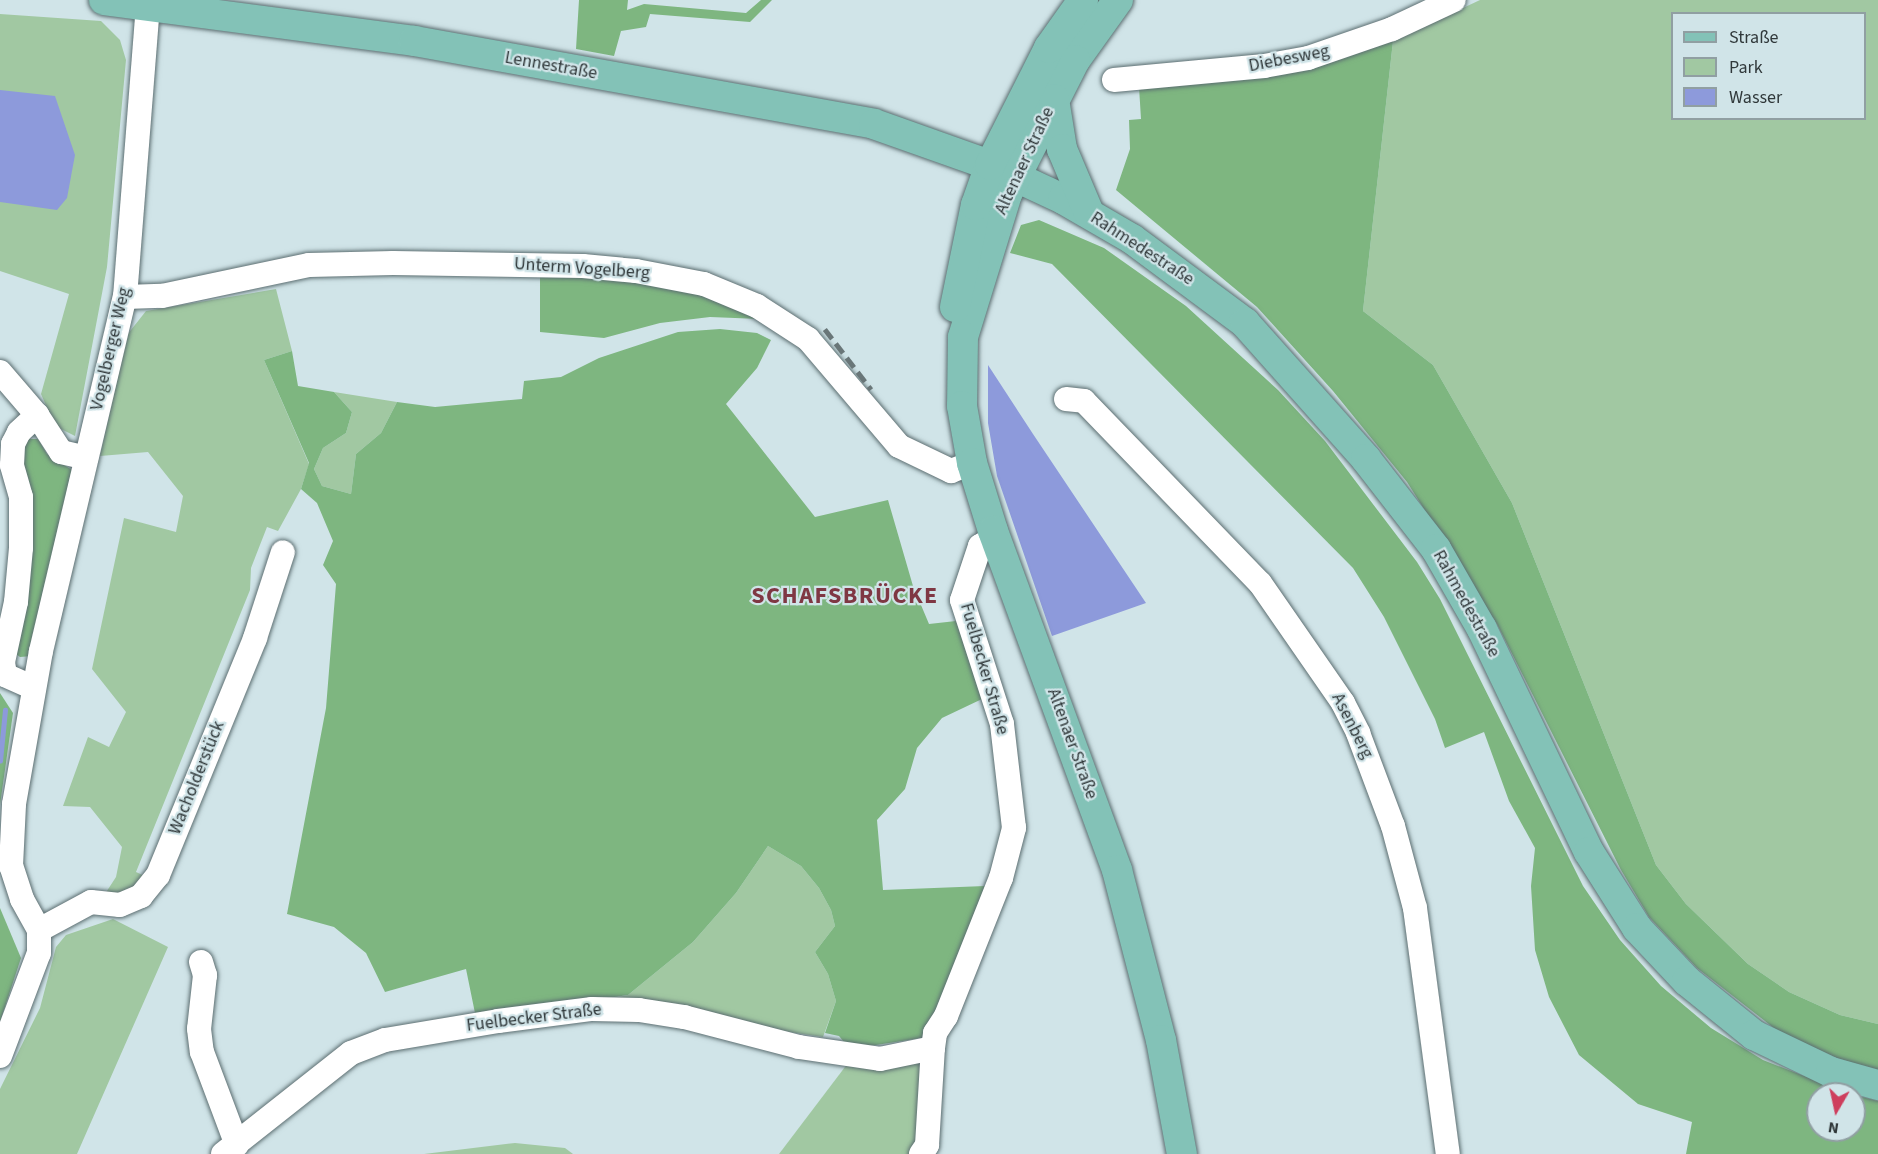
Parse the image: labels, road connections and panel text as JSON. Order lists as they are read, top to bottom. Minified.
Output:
{"streets":{"main road":["Lennestraße","Altenaer Straße","Rahmedestraße"],"street":["Diebesweg","Unterm Vogelberg","Vogelberger Weg","Fuelbecker Straße","Asenberg","Wacholderstück"]},"crossings":[["Lennestraße","Altenaer Straße"],["Lennestraße","Rahmedestraße"],["Lennestraße","Vogelberger Weg"],["Altenaer Straße","Rahmedestraße"],["Altenaer Straße","Unterm Vogelberg"],["Altenaer Straße","Fuelbecker Straße"],["Unterm Vogelberg","Vogelberger Weg"],["Vogelberger Weg","Wacholderstück"]],"districts":["SCHAFSBRÜCKE"],"legend":["Straße","Park","Wasser"],"north":"bottom"}
